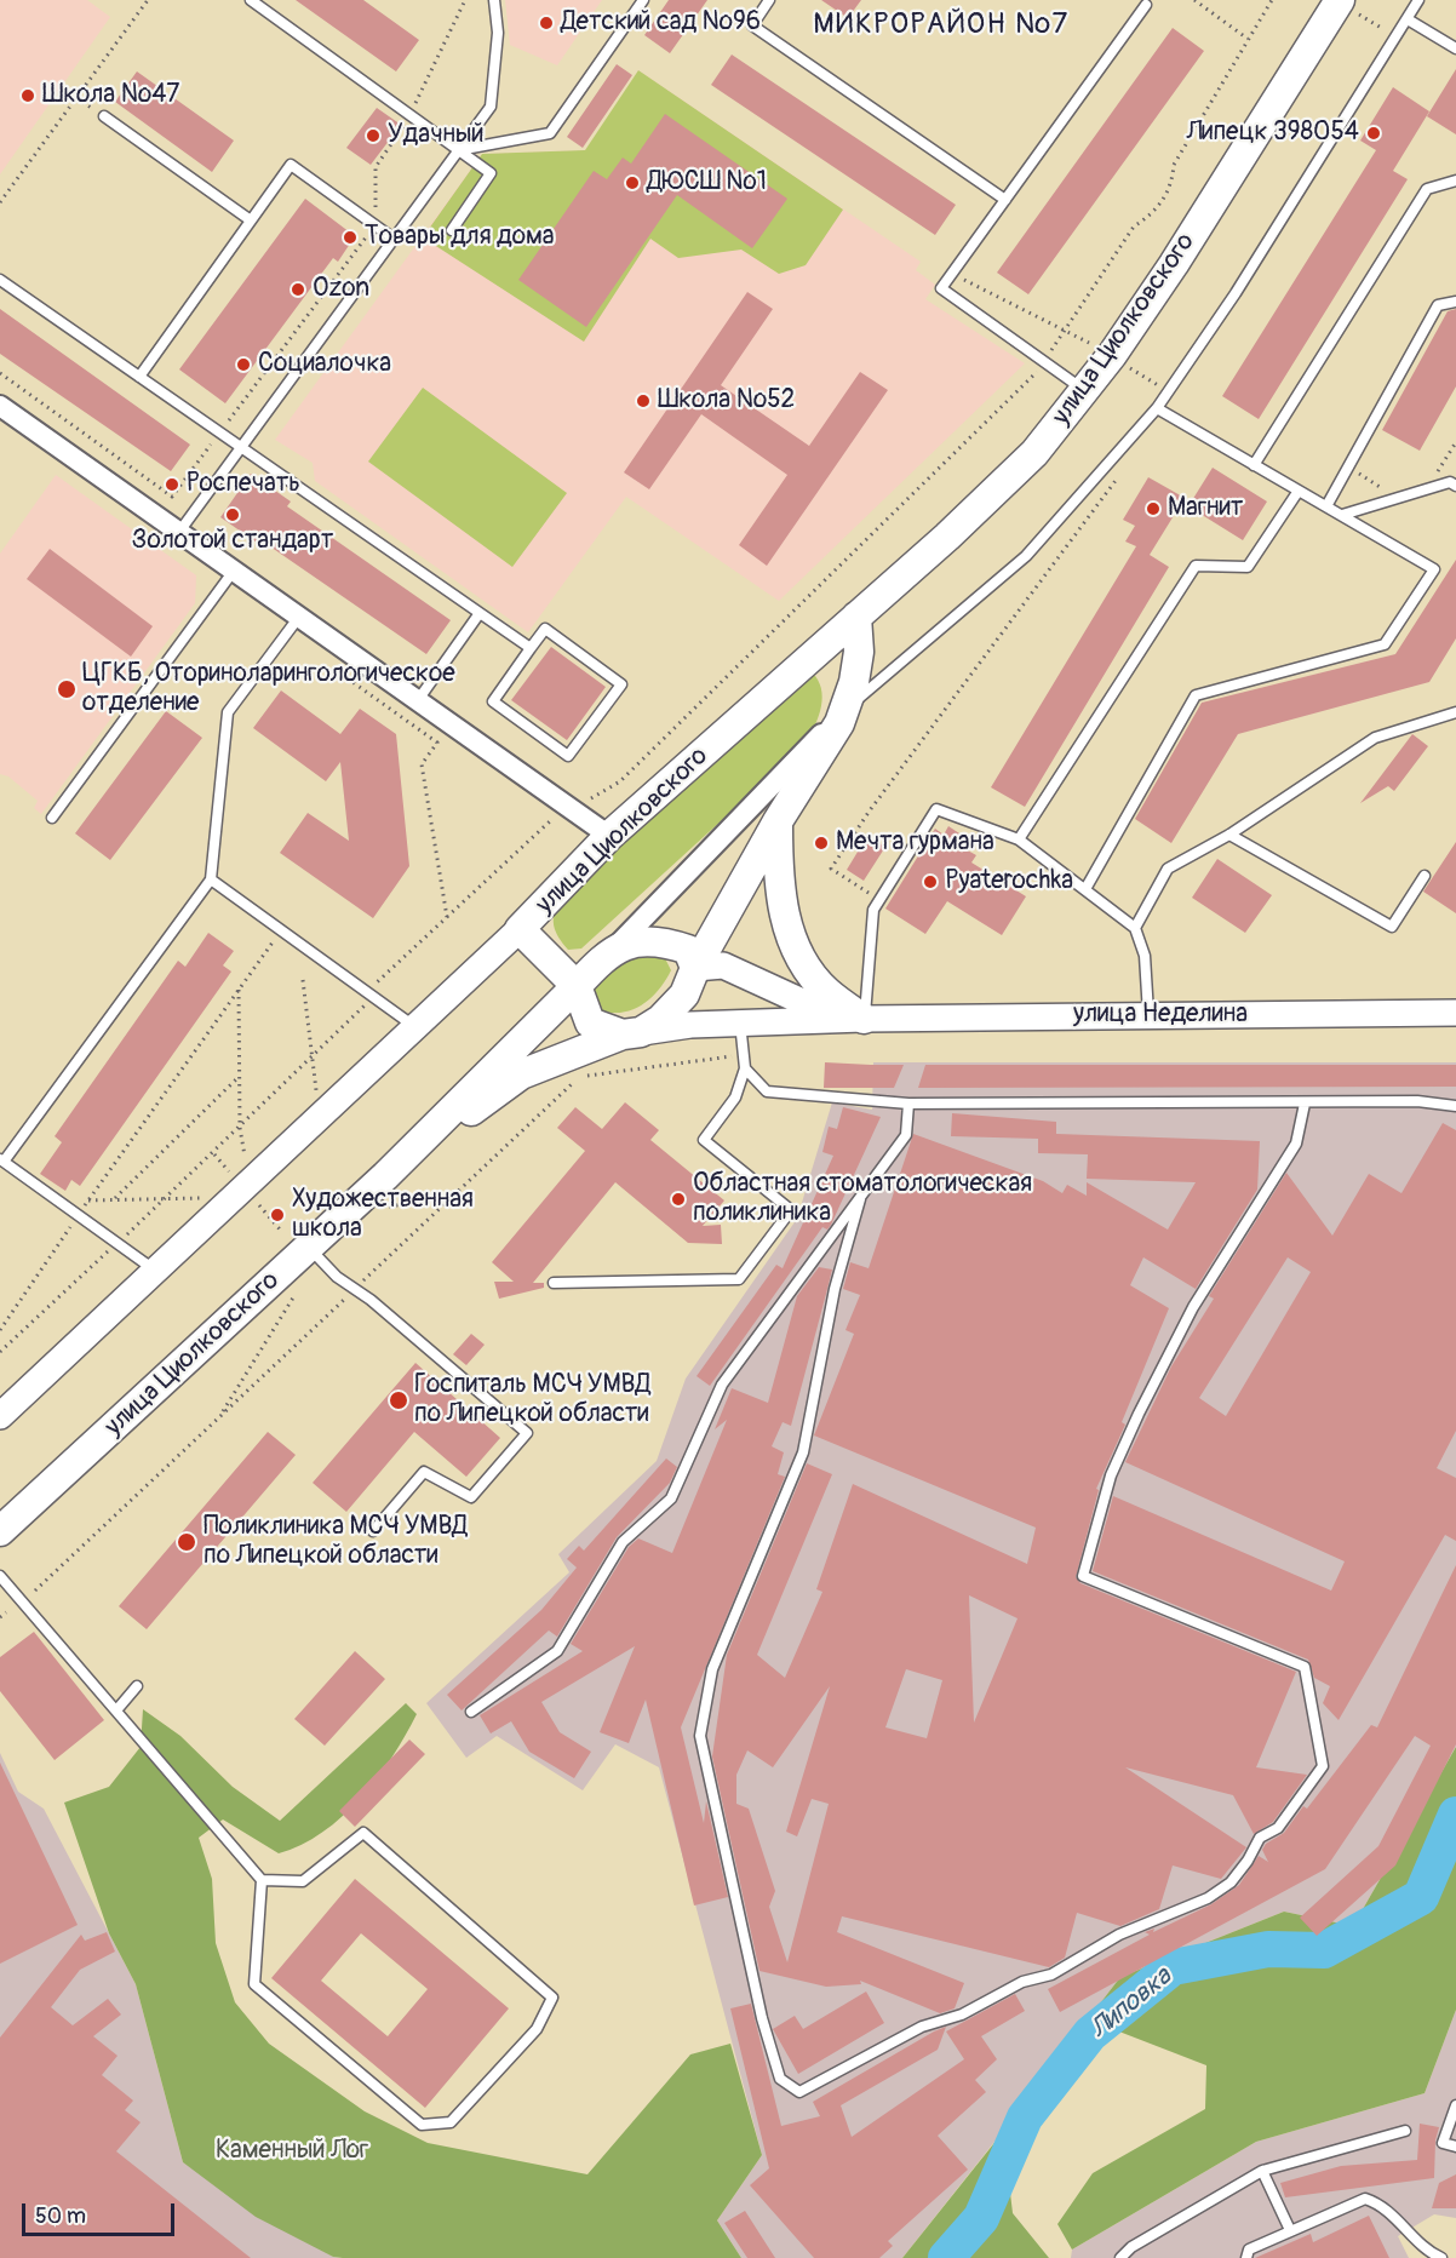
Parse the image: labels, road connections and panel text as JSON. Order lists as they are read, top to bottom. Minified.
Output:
{"streets":{"main road":["улица Циолковского"],"street":["улица Неделина"]},"crossings":[["улица Циолковского","улица Неделина"]],"districts":["МИКРОРАЙОН №7"],"water":["Липовка"],"parks":["Каменный Лог"],"places":["Детский сад №96","Школа №47","Липецк 398054","Удачный","ДЮСШ №1","Товары для дома","Ozon","Социалочка","Школа №52","Роспечать","Магнит","Золотой стандарт","ЦГКБ, Оториноларингологическое отделение","Мечта гурмана","Pyaterochka","Областная стоматологическая поликлиника","Художественная школа","Госпиталь МСЧ УМВД по Липецкой области","Поликлиника МСЧ УМВД по Липецкой области"],"scale_bar":"50 m"}
